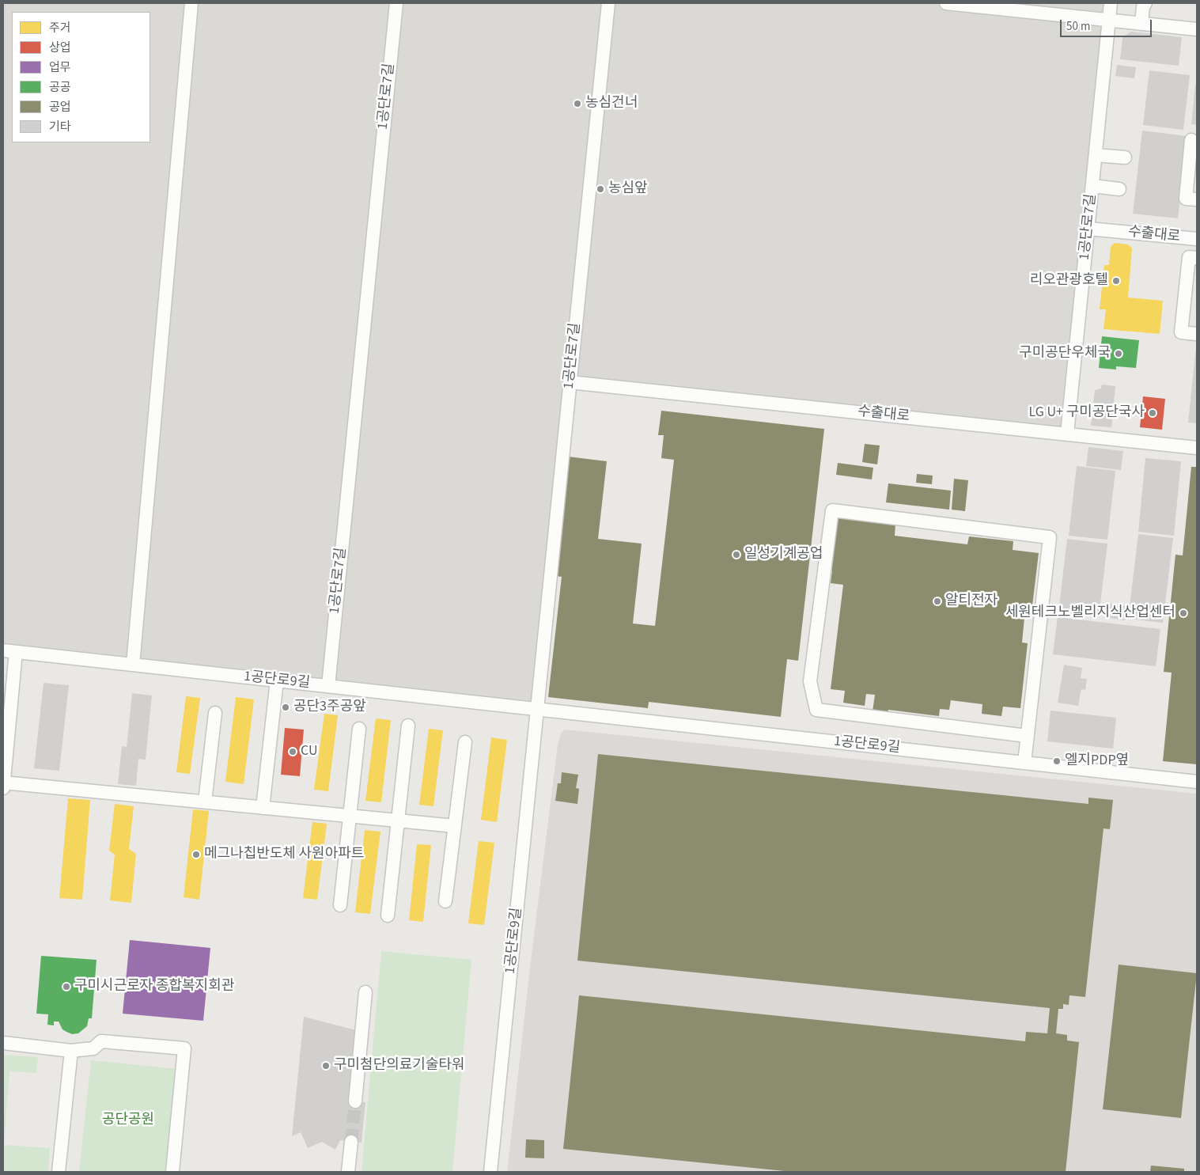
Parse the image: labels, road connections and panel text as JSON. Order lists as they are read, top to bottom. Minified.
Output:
{"streets":{"street":["1공단로7길","수출대로","1공단로9길"]},"crossings":[["1공단로7길","수출대로"],["1공단로7길","1공단로9길"]],"parks":["공단공원"],"places":["농심건너","농심앞","리오관광호텔","구미공단우체국","LG U+ 구미공단국사","일성기계공업","알티전자","세원테크노벨리지식산업센터","공단3주공앞","CU","엘지PDP옆","메그나칩반도체 사원아파트","구미시근로자 종합복지회관","구미첨단의료기술타워"],"legend":["주거","상업","업무","공공","공업","기타"],"scale_bar":"50 m"}
